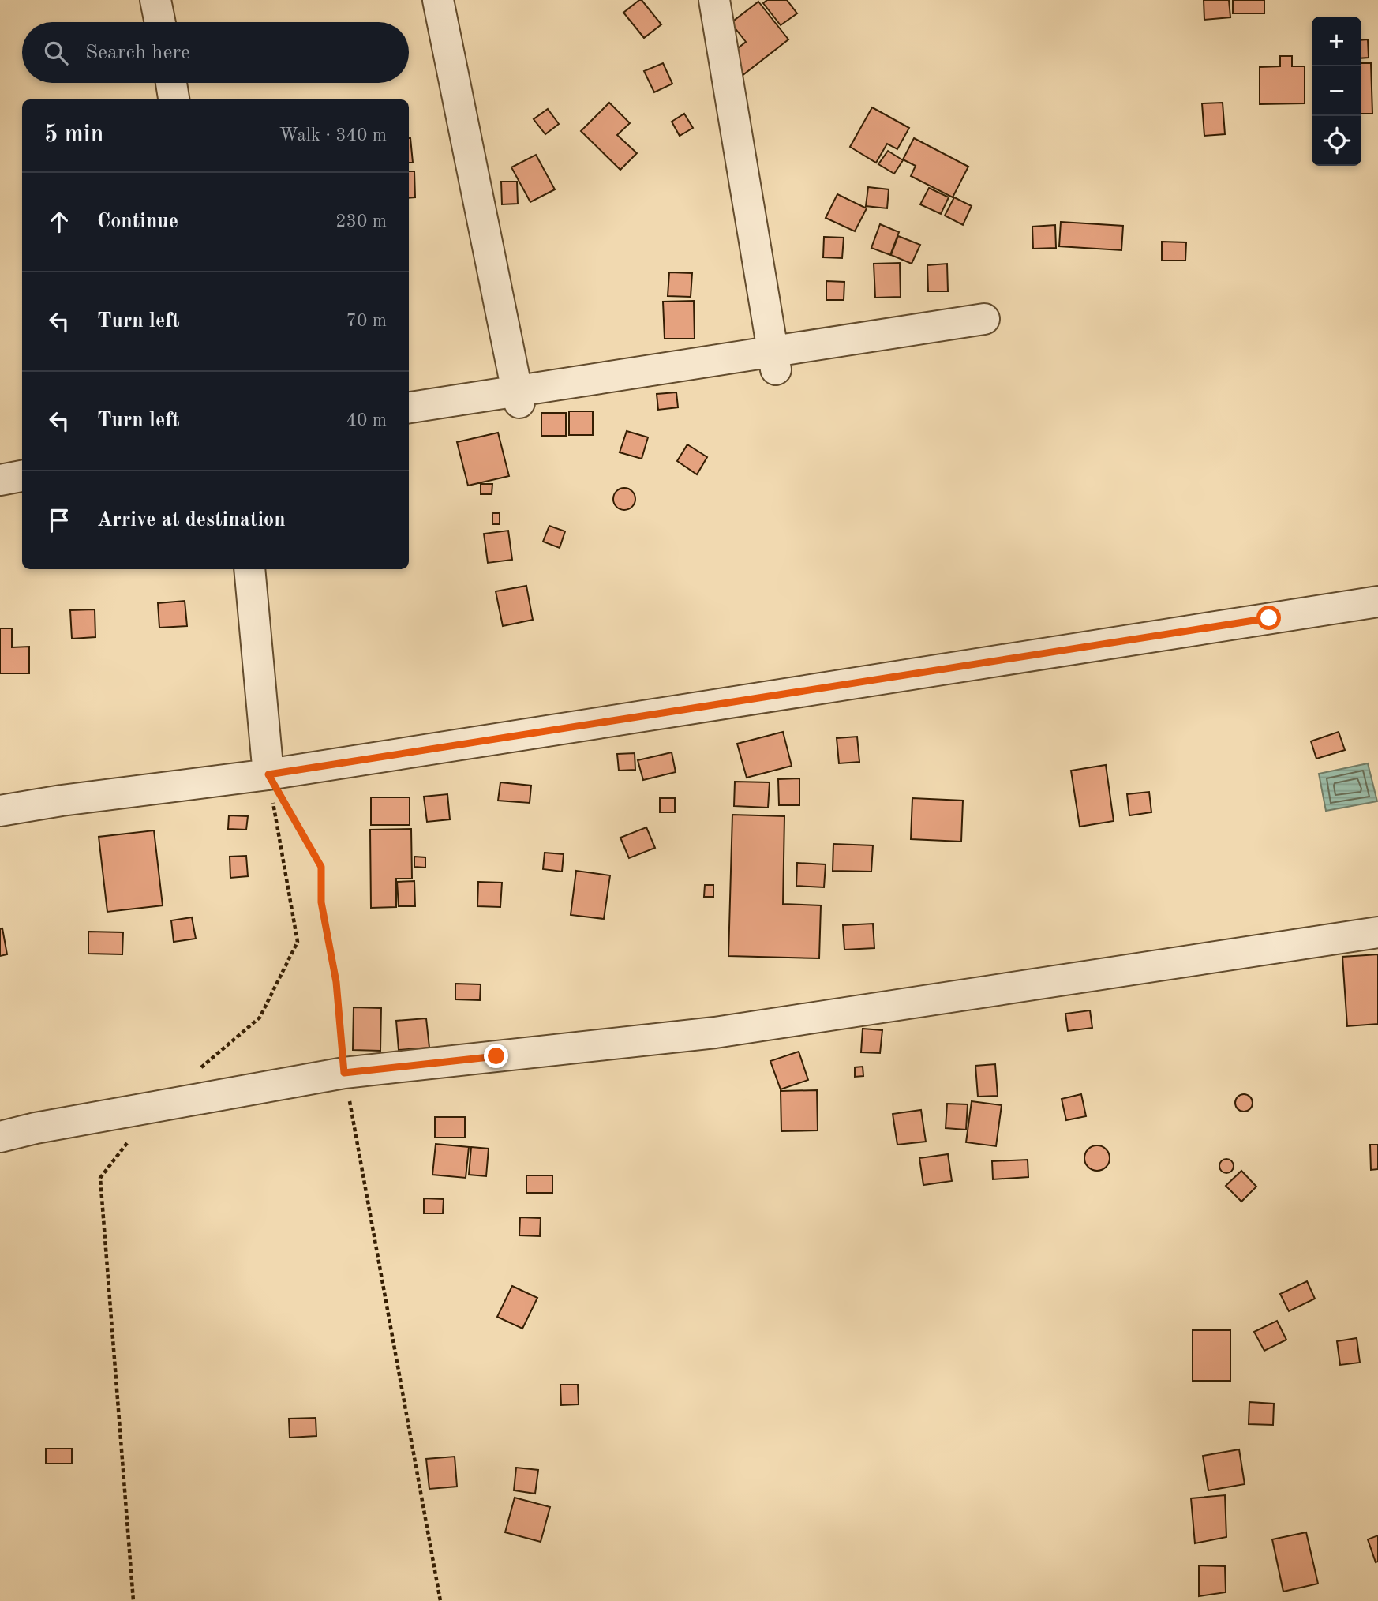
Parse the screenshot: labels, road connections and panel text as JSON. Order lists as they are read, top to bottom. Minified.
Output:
{"page":{"map_buttons":["+","−"],"search":"Search here","heading":["5 min","Walk · 340 m"],"list":[["Continue","230 m"],["Turn left","70 m"],["Turn left","40 m"],"Arrive at destination"]}}
